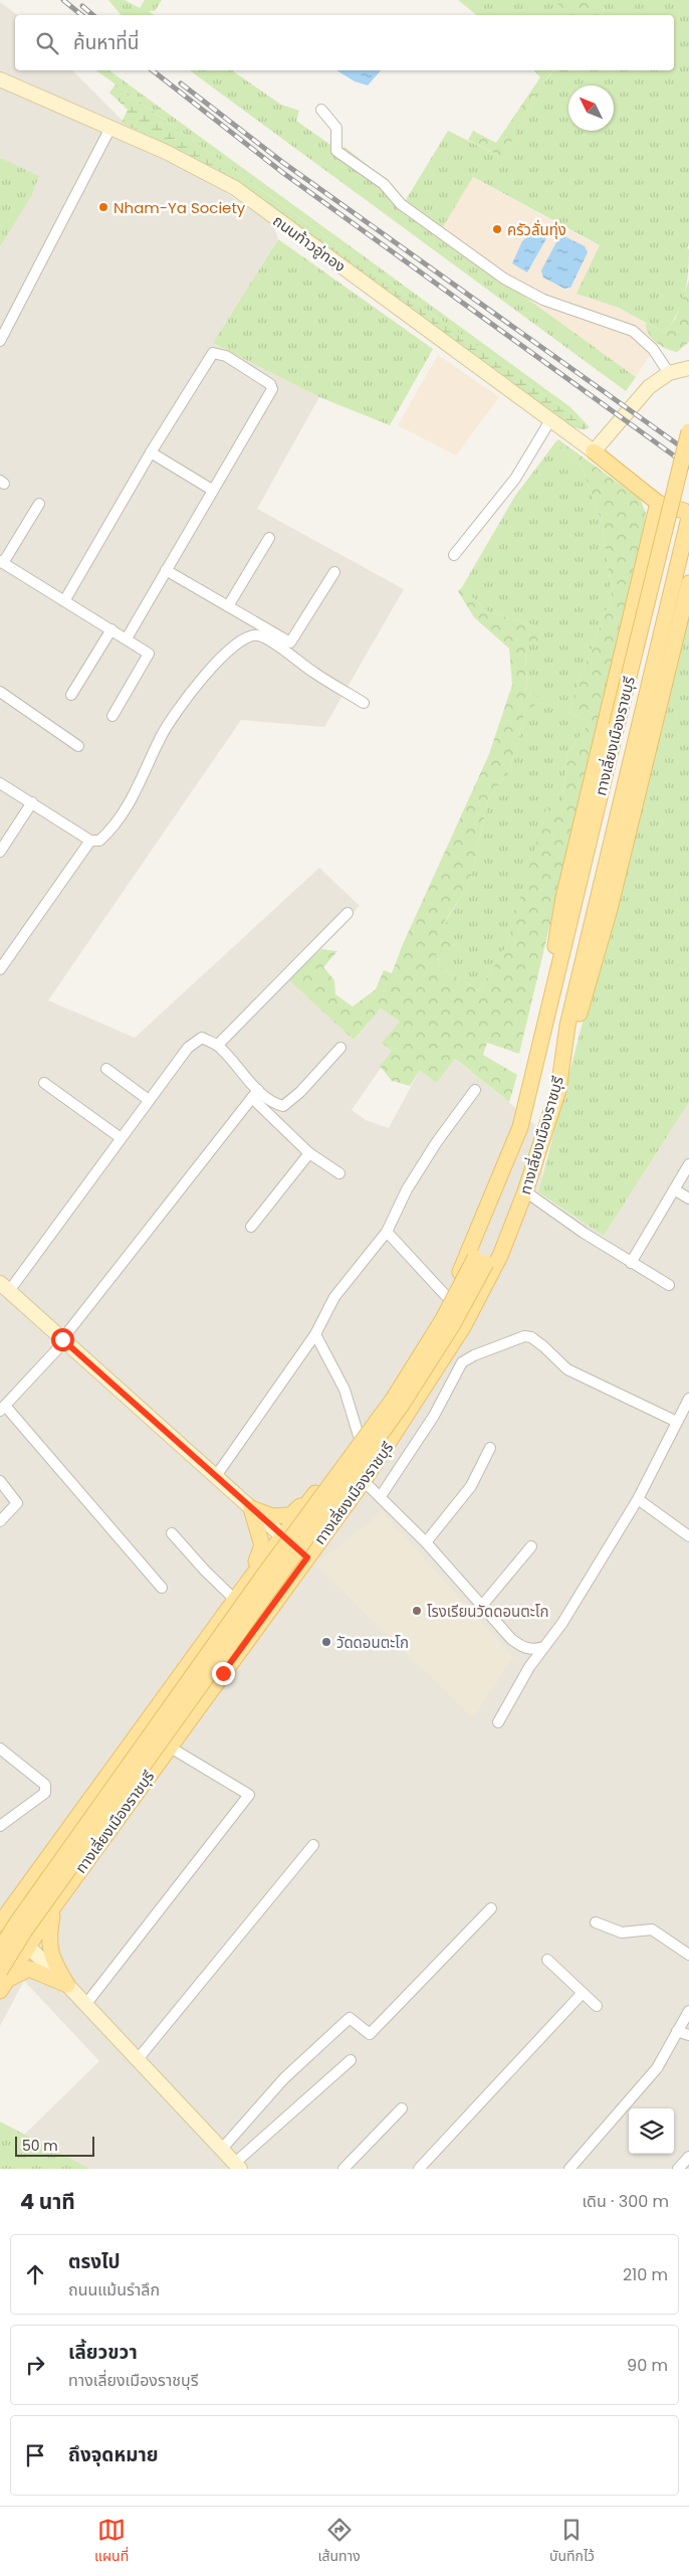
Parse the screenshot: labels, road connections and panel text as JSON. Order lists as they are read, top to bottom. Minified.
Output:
{"streets":{"main road":["ทางเลี่ยงเมืองราชบุรี"],"street":["ถนนท้าวอู่ทอง"]},"places":["Nham-Ya Society","ครัวลั่นทุ่ง","โรงเรียนวัดดอนตะโก","วัดดอนตะโก"],"scale_bar":"50 m","north":"top left","page":{"search":"ค้นหาที่นี่","scale":"50 m","heading":["4 นาที","เดิน · 300 m"],"list":[["ตรงไป","ถนนแม้นรำลึก","210 m"],["เลี้ยวขวา","ทางเลี่ยงเมืองราชบุรี","90 m"],"ถึงจุดหมาย"],"nav":["แผนที่","เส้นทาง","บันทึกไว้"]}}
